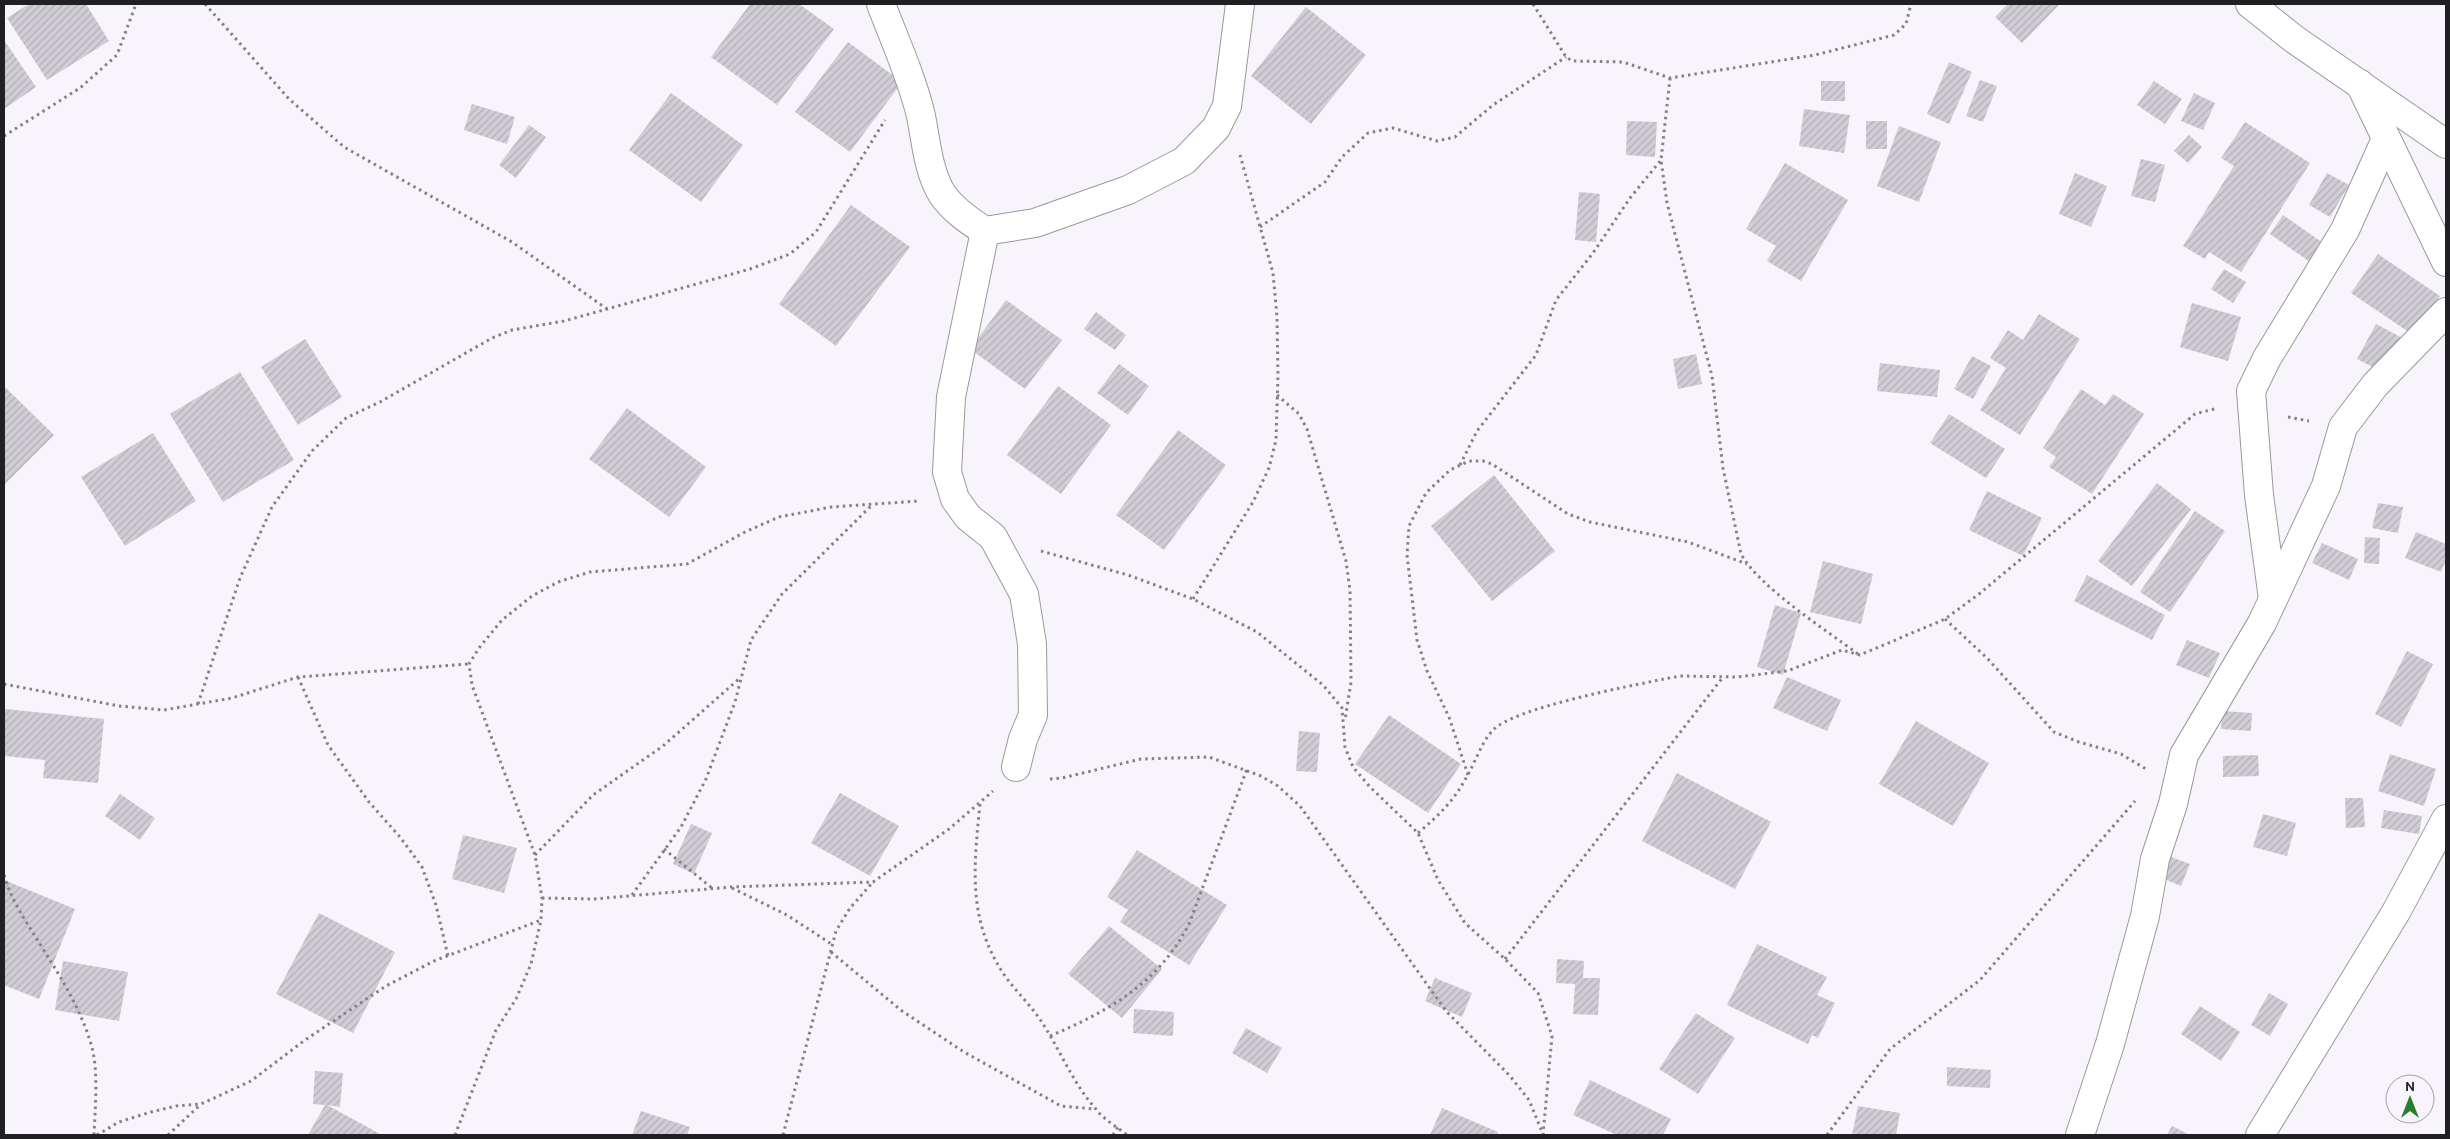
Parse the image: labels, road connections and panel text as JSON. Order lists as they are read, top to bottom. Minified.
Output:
{"north":"top"}
